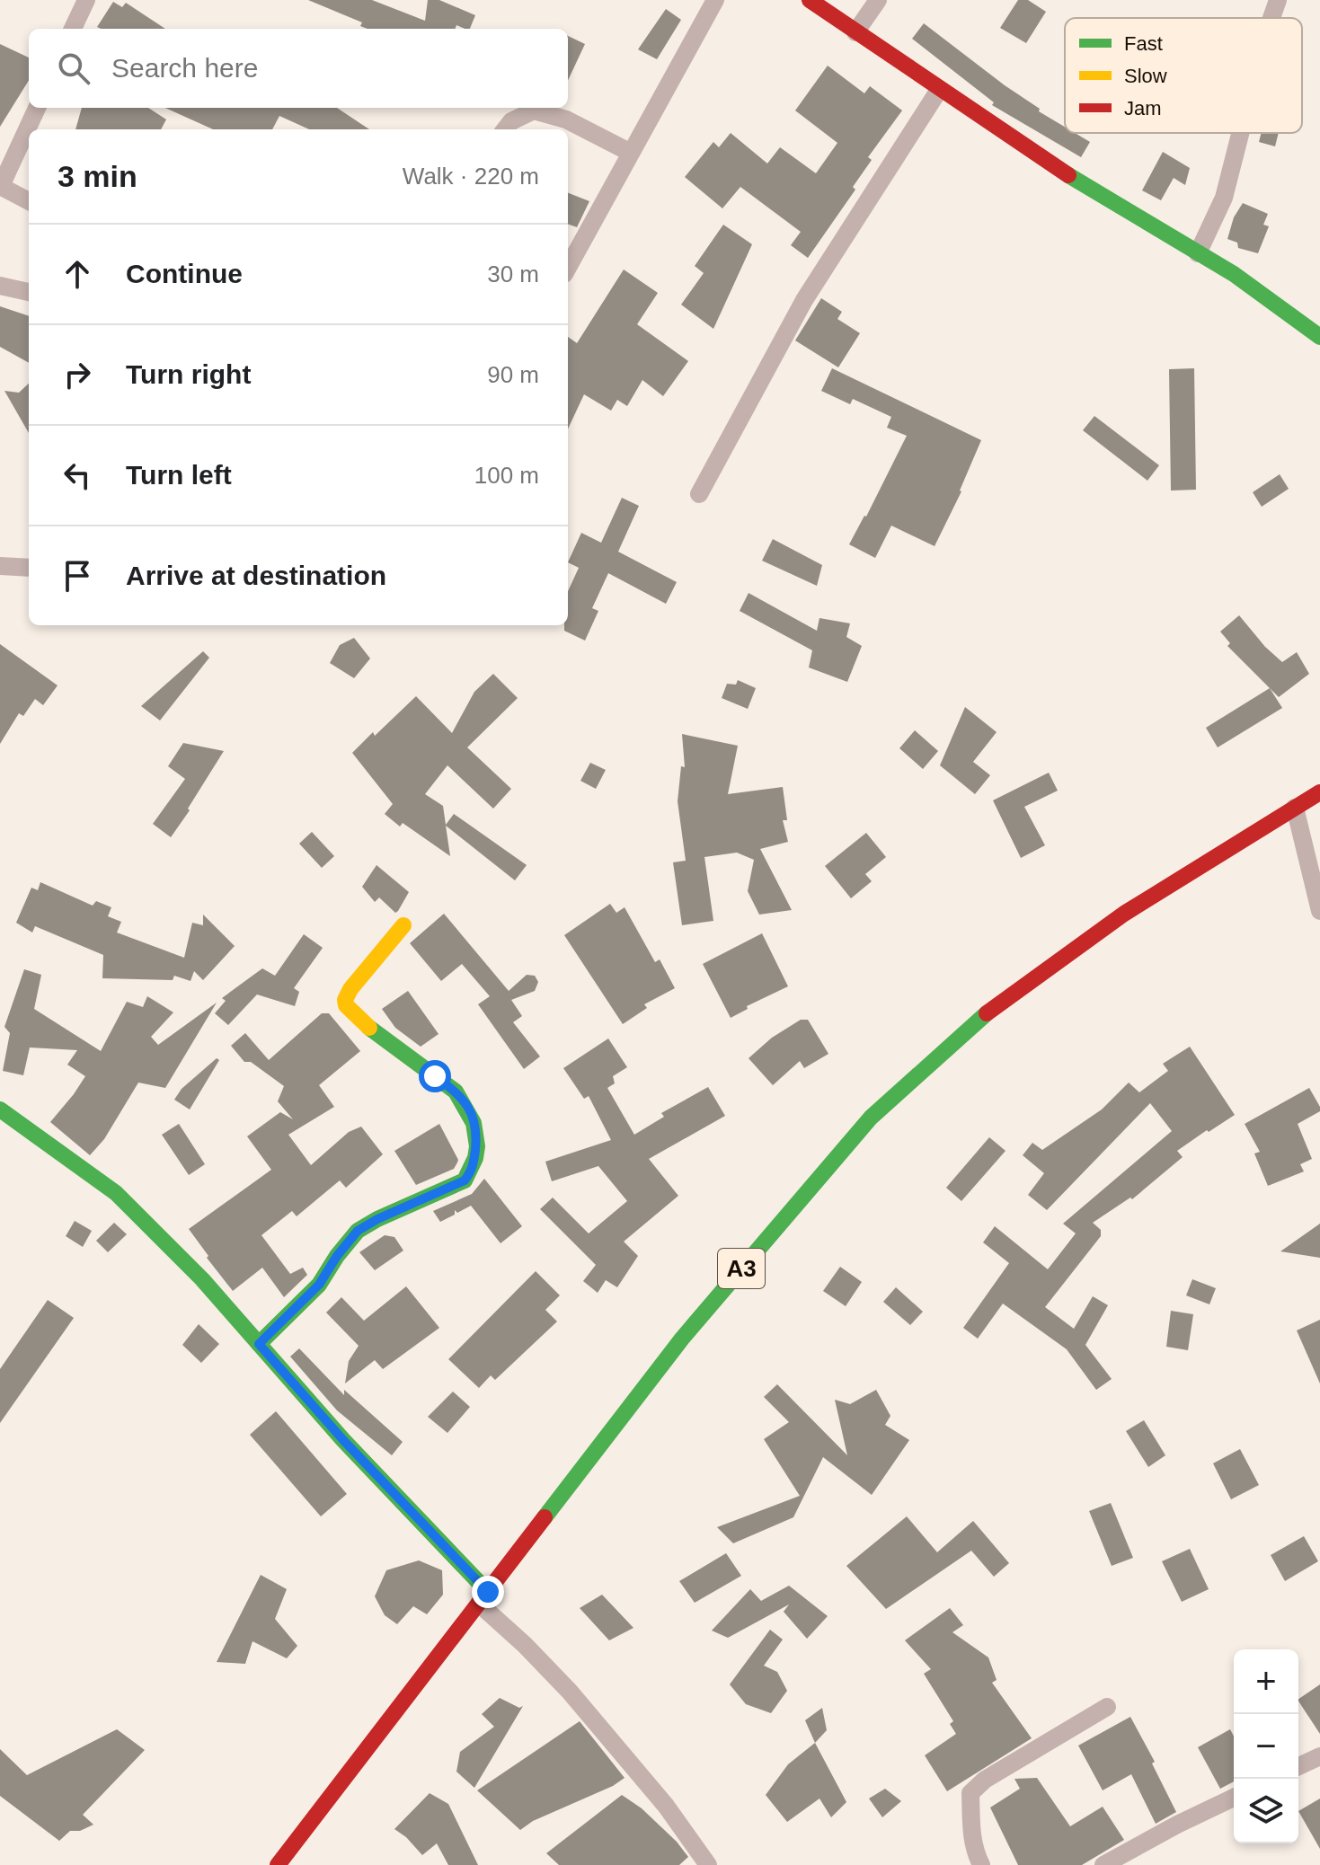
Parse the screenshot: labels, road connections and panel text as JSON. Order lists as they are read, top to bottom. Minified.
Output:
{"streets":{"main road":["A3"]},"legend":["Fast","Slow","Jam"],"page":{"search":"Search here","heading":["3 min","Walk · 220 m"],"list":[["Continue","30 m"],["Turn right","90 m"],["Turn left","100 m"],"Arrive at destination"],"map_buttons":["+","−"]}}
